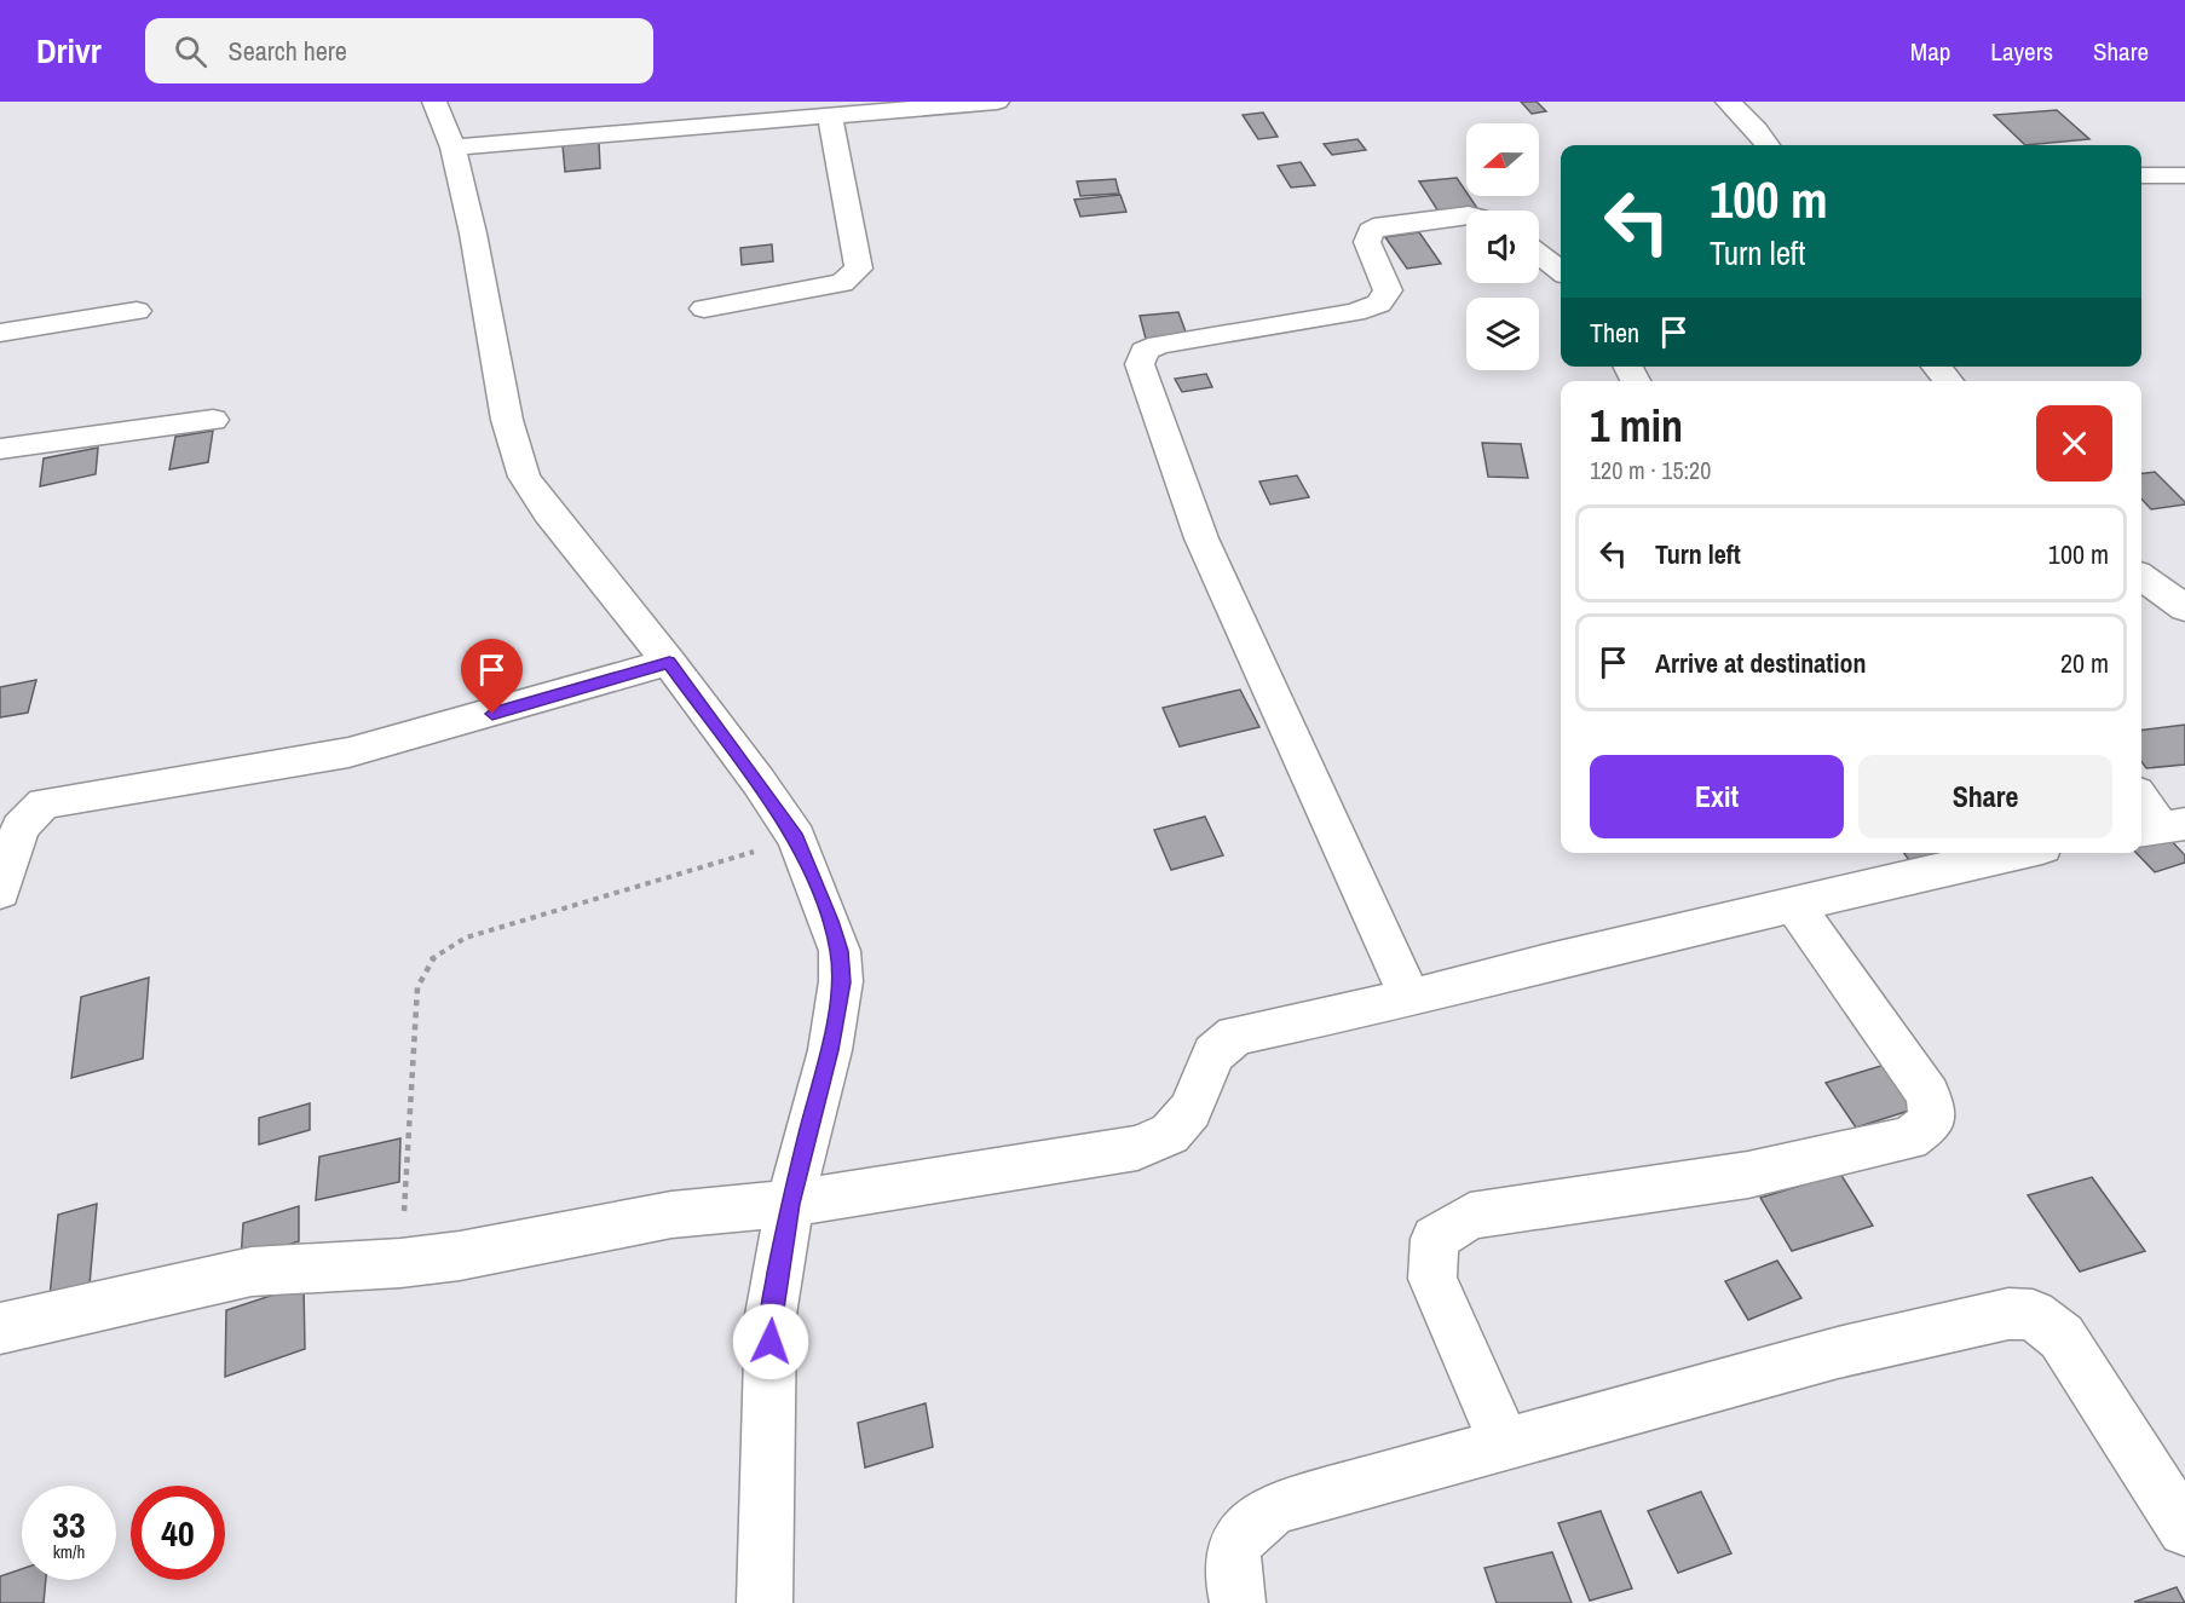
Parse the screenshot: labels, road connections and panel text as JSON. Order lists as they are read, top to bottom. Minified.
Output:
{"north":"left","page":{"header":"Drivr","search":"Search here","nav":["Map","Layers","Share"],"turn":["100 m","Turn left"],"then":"Then","heading":["1 min","120 m · 15:20"],"list":[{"name":"Turn left","value":"100 m"},{"name":"Arrive at destination","value":"20 m"}],"buttons":["Exit","Share"],"speed":"33 km/h","limit":"40"}}
